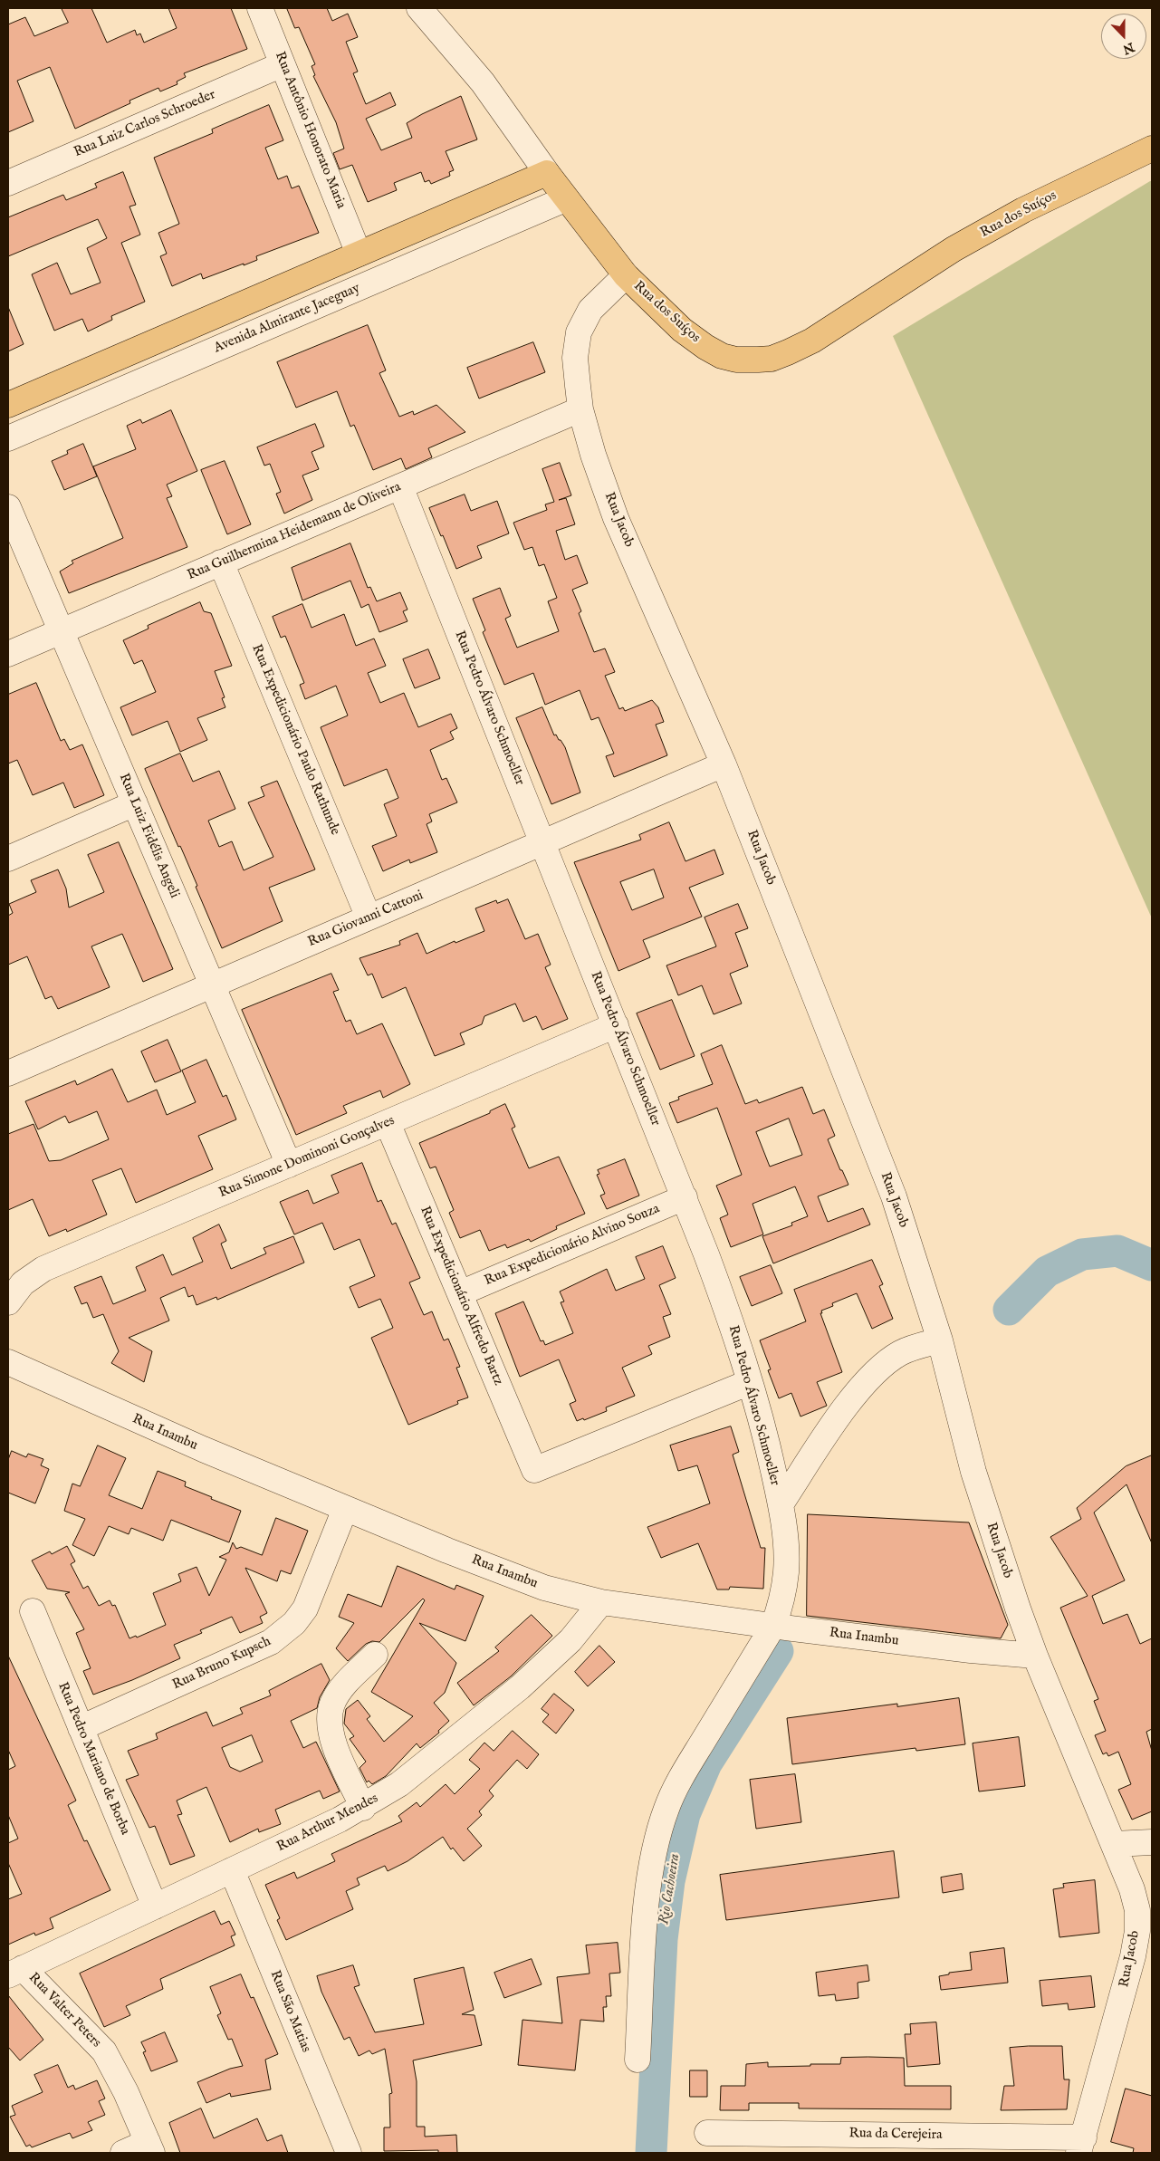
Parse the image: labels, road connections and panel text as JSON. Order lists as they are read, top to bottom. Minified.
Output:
{"streets":{"main road":["Rua dos Suíços"],"street":["Rua Luiz Carlos Schroeder","Rua Antônio Honorato Maria","Avenida Almirante Jaceguay","Rua Jacob","Rua Guilhermina Heidemann de Oliveira","Rua Pedro Álvaro Schmoeller","Rua Expedicionário Paulo Rathunde","Rua Luiz Fidélis Angeli","Rua Giovanni Cattoni","Rua Simone Dominoni Gonçalves","Rua Expedicionário Alvino Souza","Rua Expedicionário Alfredo Bartz","Rua Inambu","Rua Bruno Kupsch","Rua Pedro Mariano de Borba","Rua Arthur Mendes","Rua Valter Peters","Rua São Matias","Rua da Cerejeira"]},"crossings":[["Rua Luiz Carlos Schroeder","Rua Antônio Honorato Maria"],["Rua dos Suíços","Avenida Almirante Jaceguay"],["Rua dos Suíços","Rua Jacob"],["Rua Jacob","Rua Guilhermina Heidemann de Oliveira"],["Rua Jacob","Rua Giovanni Cattoni"],["Rua Jacob","Rua Inambu"],["Rua Jacob","Rua da Cerejeira"],["Rua Guilhermina Heidemann de Oliveira","Rua Pedro Álvaro Schmoeller"],["Rua Guilhermina Heidemann de Oliveira","Rua Expedicionário Paulo Rathunde"],["Rua Guilhermina Heidemann de Oliveira","Rua Luiz Fidélis Angeli"],["Rua Pedro Álvaro Schmoeller","Rua Giovanni Cattoni"],["Rua Pedro Álvaro Schmoeller","Rua Simone Dominoni Gonçalves"],["Rua Pedro Álvaro Schmoeller","Rua Expedicionário Alvino Souza"],["Rua Pedro Álvaro Schmoeller","Rua Expedicionário Alfredo Bartz"],["Rua Pedro Álvaro Schmoeller","Rua Inambu"],["Rua Expedicionário Paulo Rathunde","Rua Giovanni Cattoni"],["Rua Luiz Fidélis Angeli","Rua Giovanni Cattoni"],["Rua Luiz Fidélis Angeli","Rua Simone Dominoni Gonçalves"],["Rua Simone Dominoni Gonçalves","Rua Expedicionário Alfredo Bartz"],["Rua Expedicionário Alvino Souza","Rua Expedicionário Alfredo Bartz"],["Rua Inambu","Rua Bruno Kupsch"],["Rua Inambu","Rua Arthur Mendes"],["Rua Bruno Kupsch","Rua Pedro Mariano de Borba"],["Rua Pedro Mariano de Borba","Rua Arthur Mendes"],["Rua Arthur Mendes","Rua Valter Peters"],["Rua Arthur Mendes","Rua São Matias"]],"water":["Rio Cachoeira"],"north":"bottom"}
